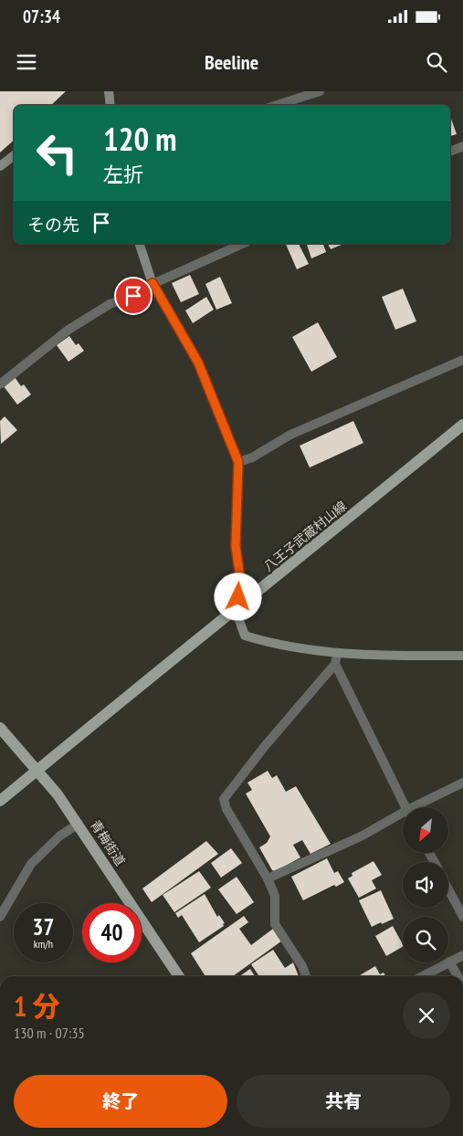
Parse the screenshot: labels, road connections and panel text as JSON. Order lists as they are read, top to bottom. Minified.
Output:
{"streets":{"main road":["八王子武蔵村山線","青梅街道"]},"crossings":[["八王子武蔵村山線","青梅街道"]],"north":"bottom left","page":{"status":"07:34","header":"Beeline","turn":["120 m","左折"],"then":"その先","speed":"37 km/h","limit":"40","heading":["1 分","130 m · 07:35"],"buttons":["終了","共有"]}}
